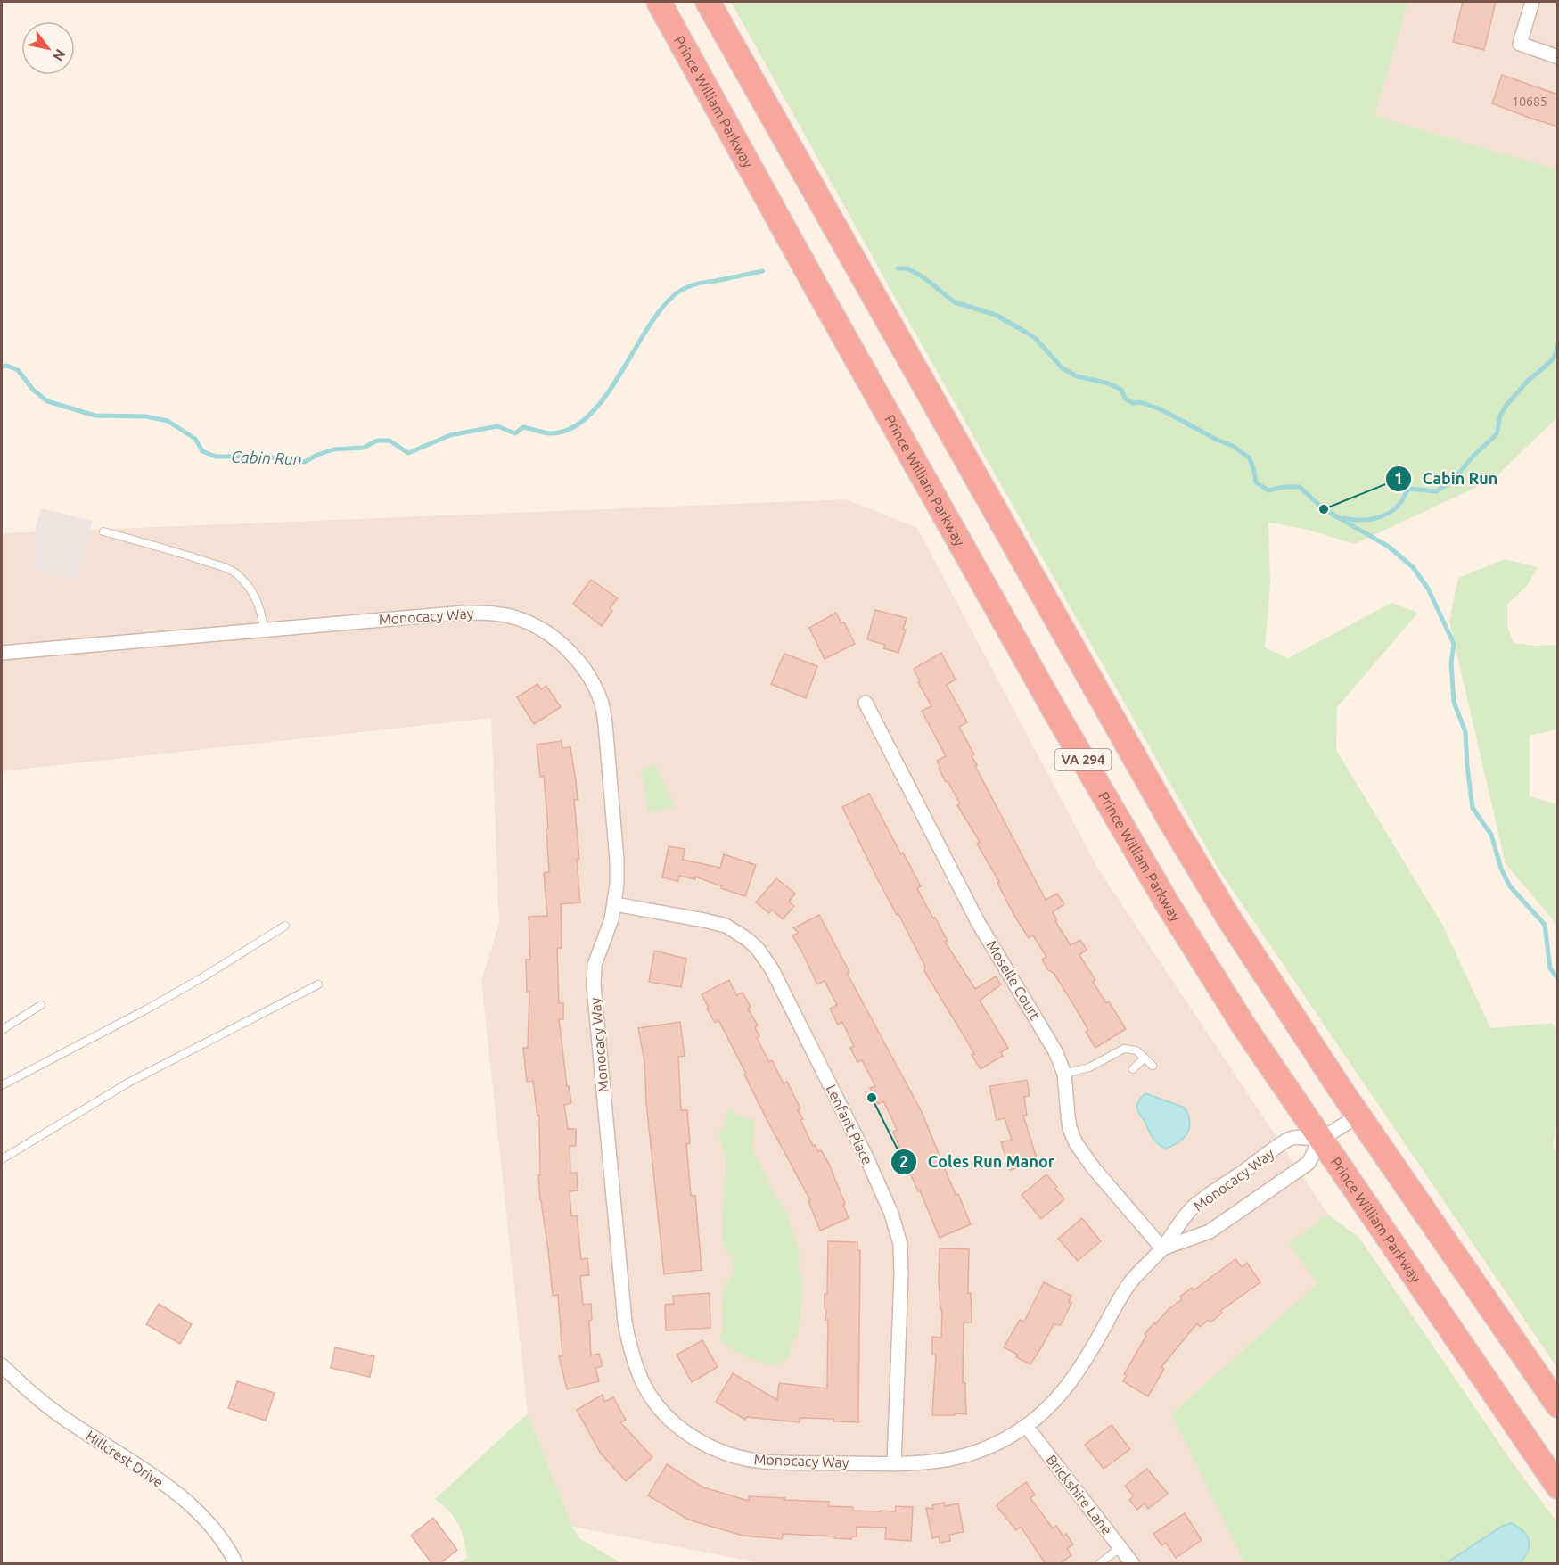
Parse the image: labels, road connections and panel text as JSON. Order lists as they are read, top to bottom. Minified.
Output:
{"streets":{"highway":["Prince William Parkway","VA 294"],"street":["Monocacy Way","Moselle Court","Lenfant Place","Hillcrest Drive","Brickshire Lane"]},"crossings":[["Prince William Parkway","Monocacy Way"],["Monocacy Way","Moselle Court"],["Monocacy Way","Lenfant Place"],["Monocacy Way","Brickshire Lane"]],"water":["Cabin Run"],"places":["Cabin Run","Coles Run Manor"],"house_numbers":["10685"],"north":"bottom right"}
